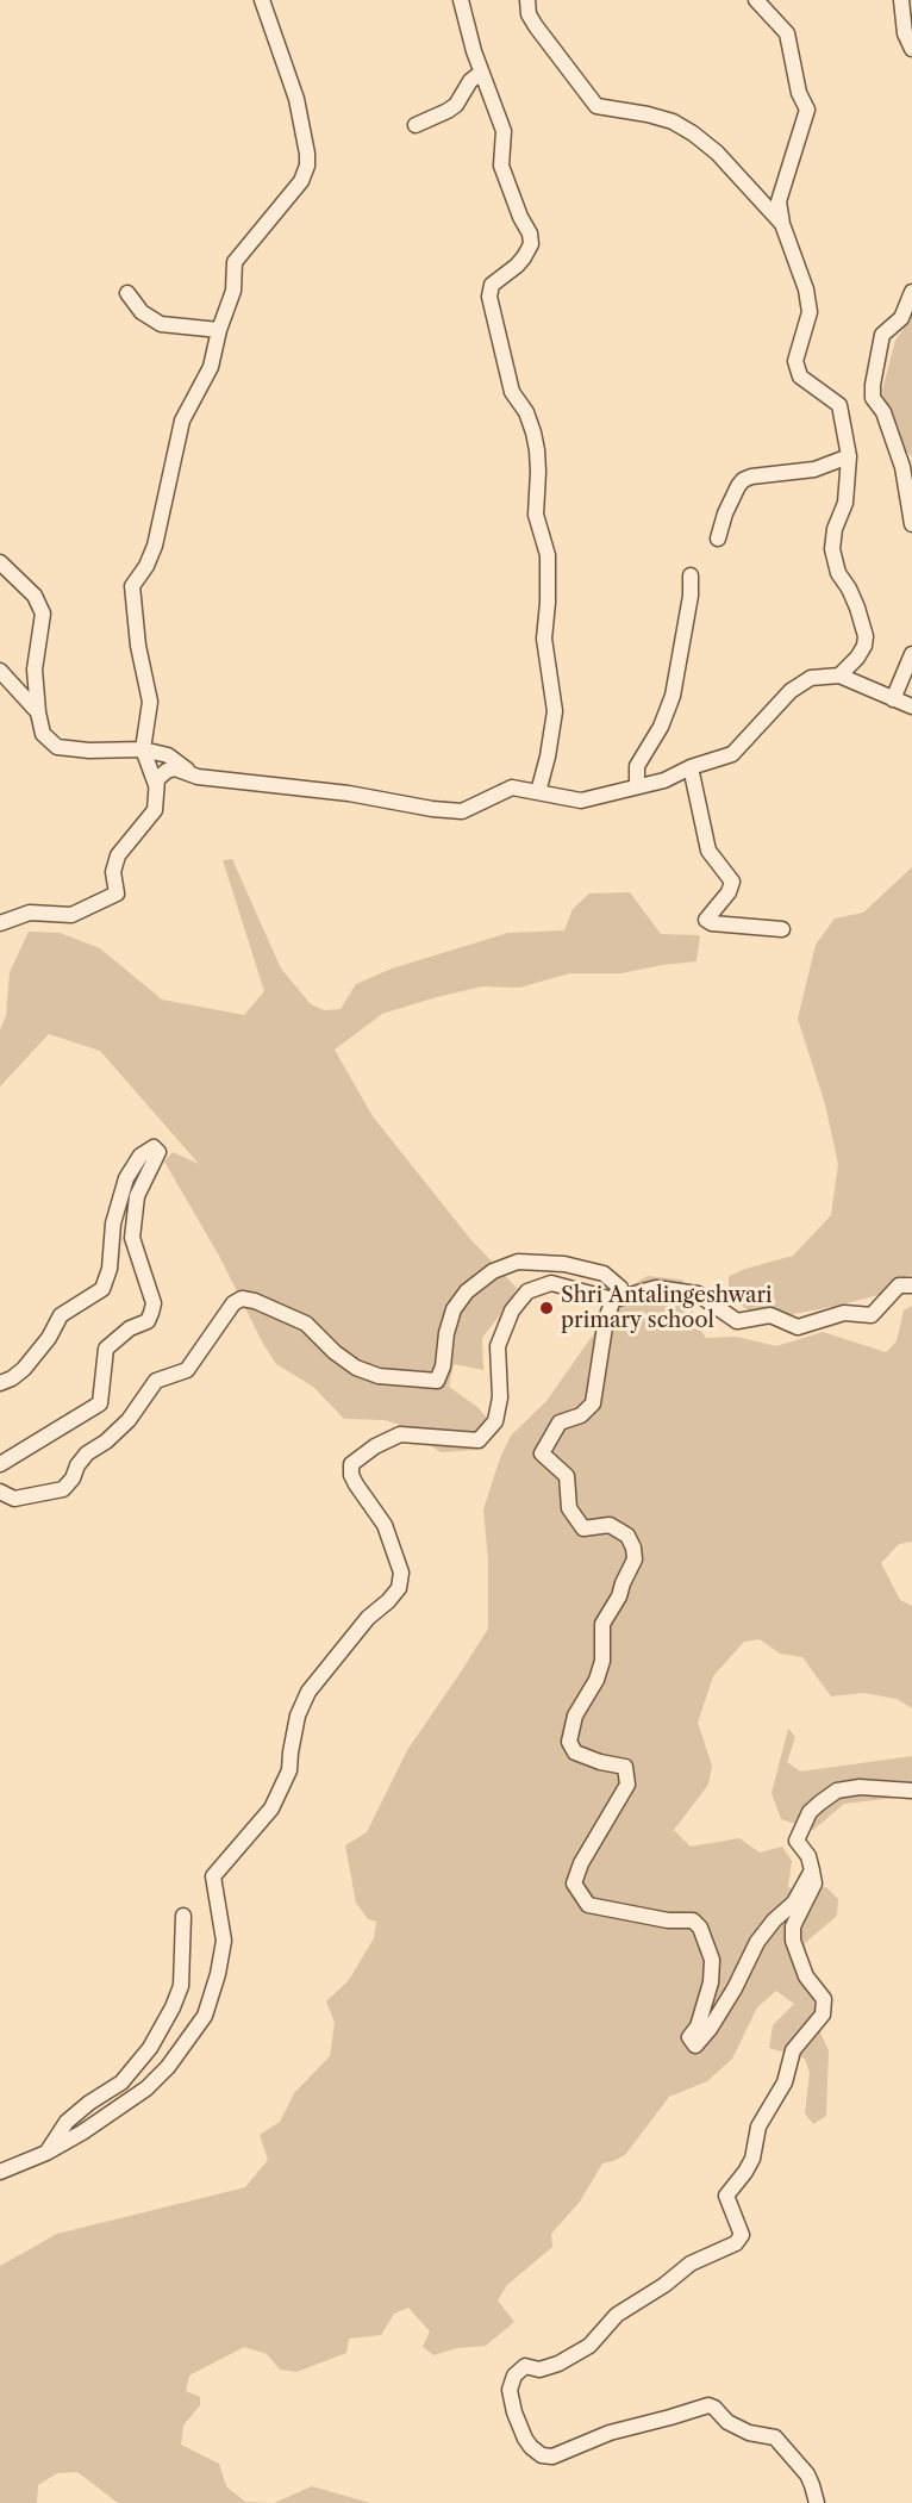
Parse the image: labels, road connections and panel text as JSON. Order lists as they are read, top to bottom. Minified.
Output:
{"places":["Shri Antalingeshwari primary school"]}
